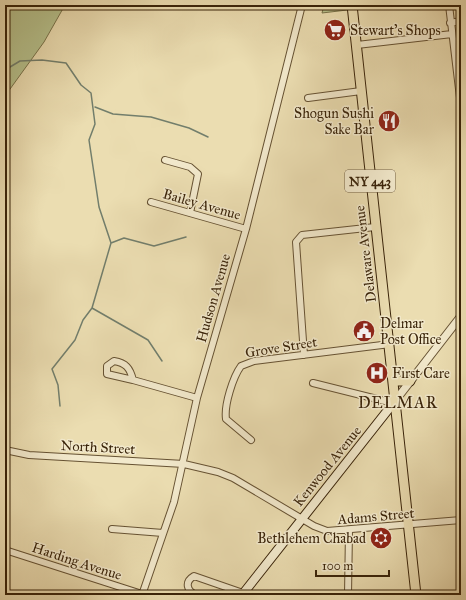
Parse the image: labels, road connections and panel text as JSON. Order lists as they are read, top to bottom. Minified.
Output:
{"streets":{"main road":["NY 443","Delaware Avenue","Kenwood Avenue"],"street":["Bailey Avenue","Hudson Avenue","Grove Street","North Street","Adams Street","Harding Avenue"]},"crossings":[["Bailey Avenue","Hudson Avenue"],["Delaware Avenue","Grove Street"],["Delaware Avenue","Kenwood Avenue"],["Delaware Avenue","Adams Street"],["Hudson Avenue","North Street"],["Hudson Avenue","Adams Street"],["Hudson Avenue","Harding Avenue"],["North Street","Adams Street"],["Kenwood Avenue","Adams Street"]],"districts":["DELMAR"],"places":{"supermarket":["Stewart's Shops"],"restaurant":["Shogun Sushi Sake Bar"],"public building":["Delmar Post Office"],"hospital":["First Care"],"synagogue":["Bethlehem Chabad"]},"scale_bar":"100 m"}
